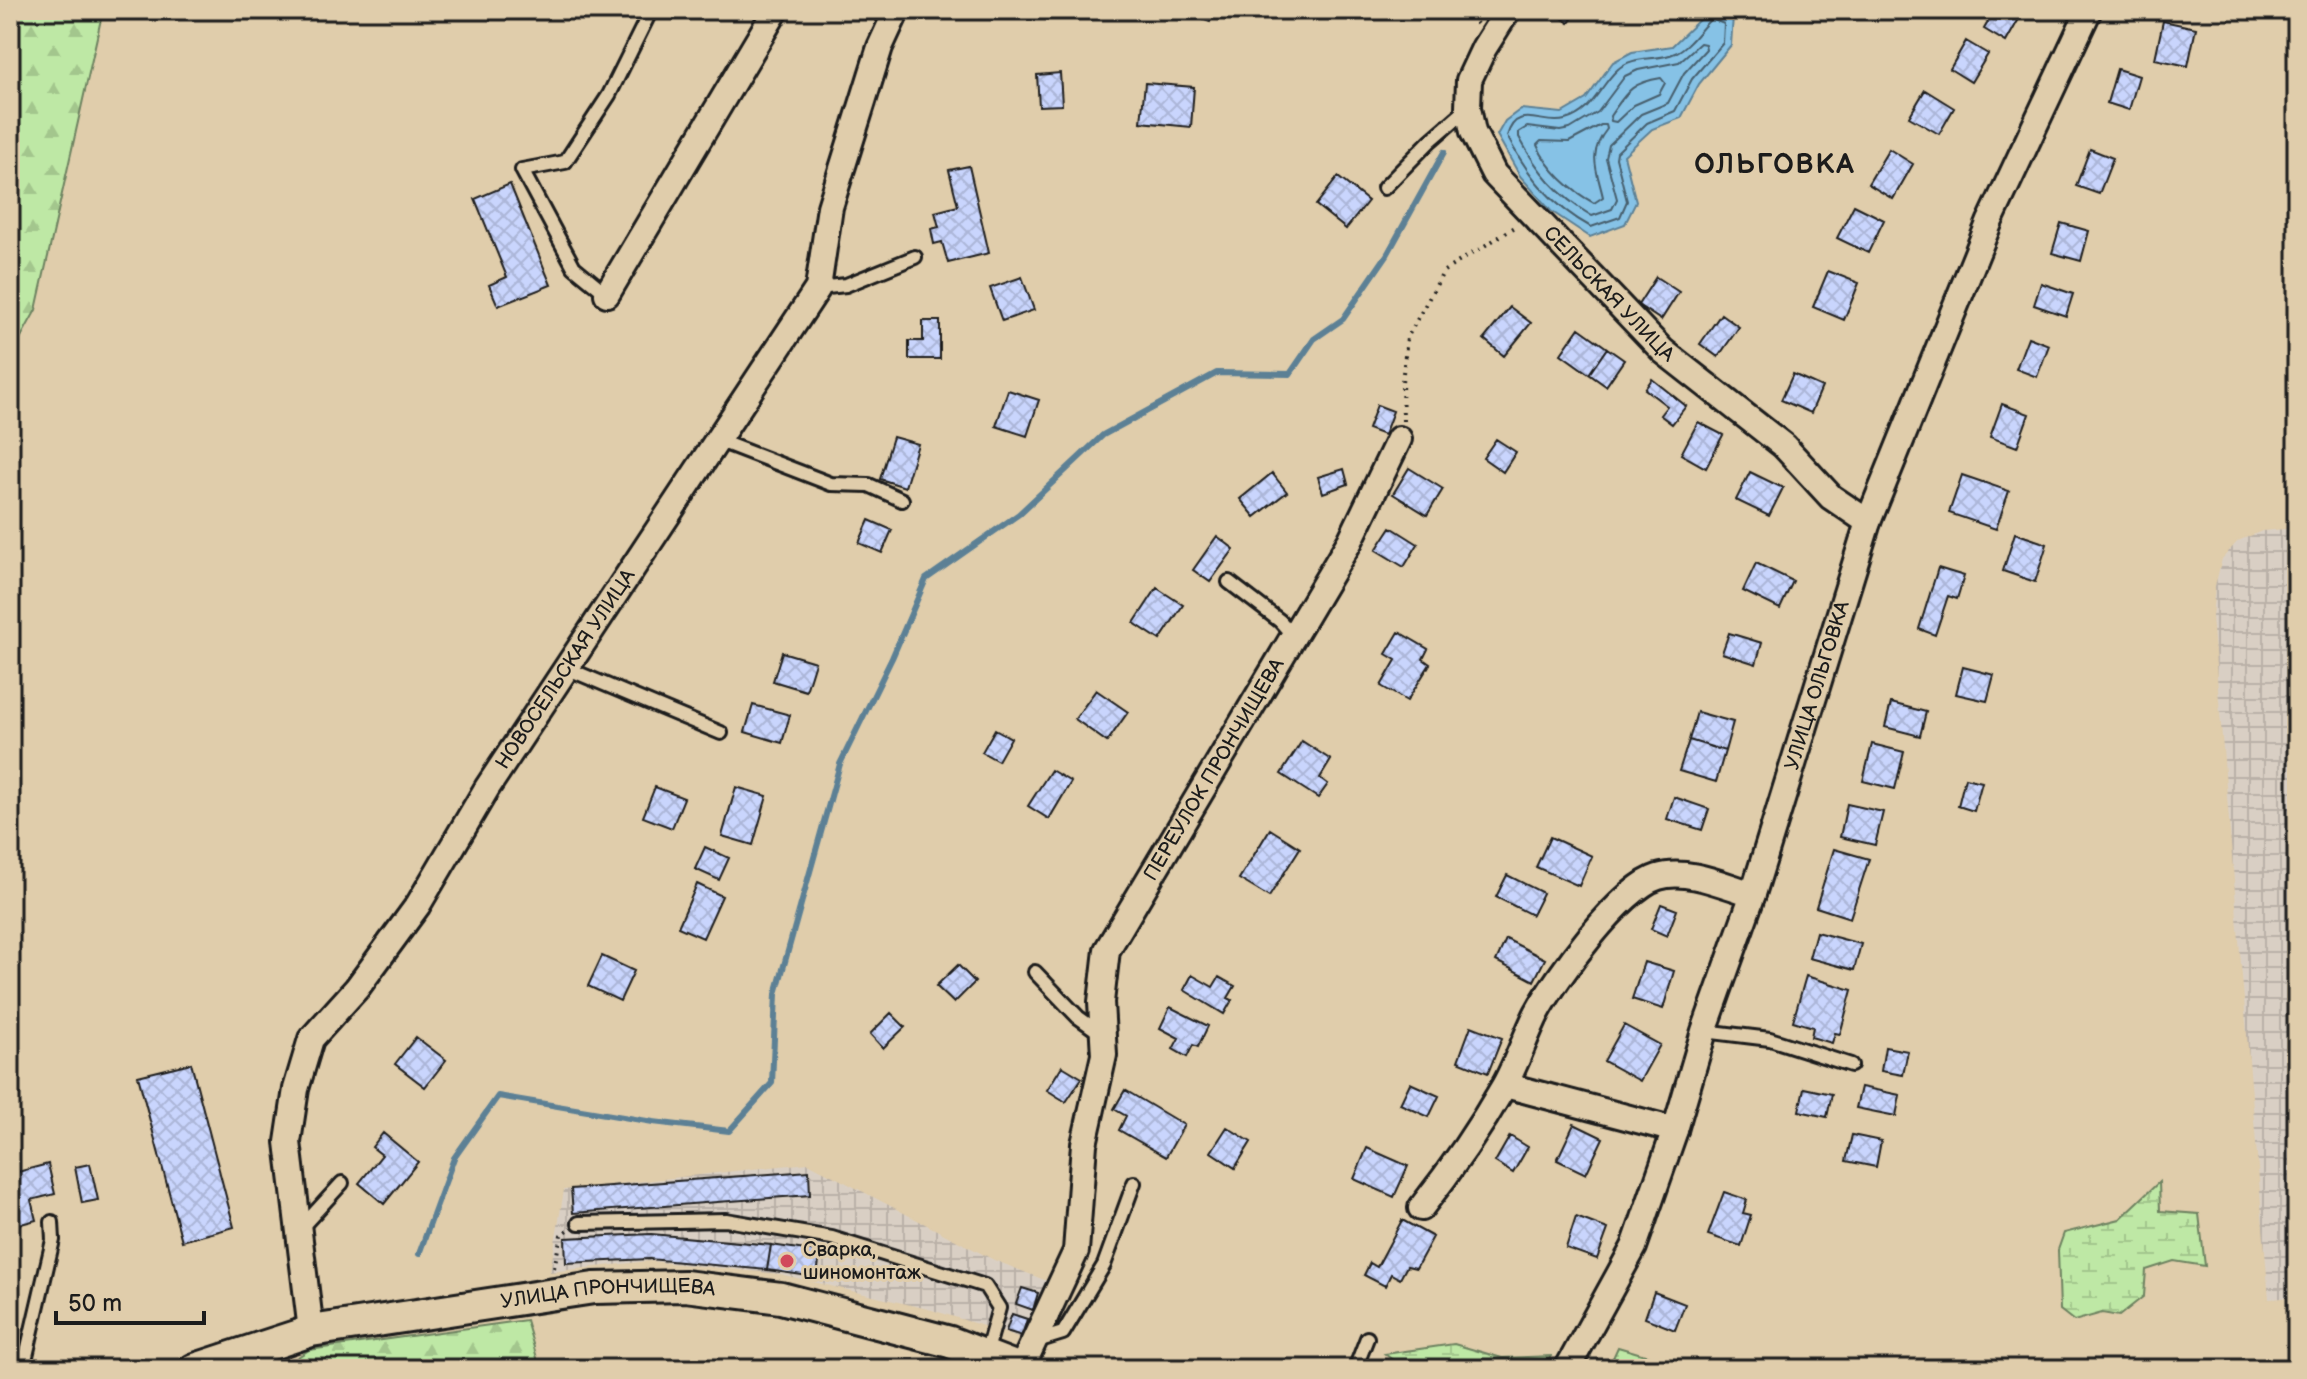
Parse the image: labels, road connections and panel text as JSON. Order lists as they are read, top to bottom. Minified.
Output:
{"streets":{"street":["СЕЛЬСКАЯ УЛИЦА","НОВОСЕЛЬСКАЯ УЛИЦА","УЛИЦА ОЛЬГОВКА","ПЕРЕУЛОК ПРОНЧИЩЕВА","УЛИЦА ПРОНЧИЩЕВА"]},"crossings":[["СЕЛЬСКАЯ УЛИЦА","УЛИЦА ОЛЬГОВКА"],["НОВОСЕЛЬСКАЯ УЛИЦА","УЛИЦА ПРОНЧИЩЕВА"],["ПЕРЕУЛОК ПРОНЧИЩЕВА","УЛИЦА ПРОНЧИЩЕВА"]],"districts":["ОЛЬГОВКА"],"places":["Сварка, шиномонтаж"],"scale_bar":"50 m"}
